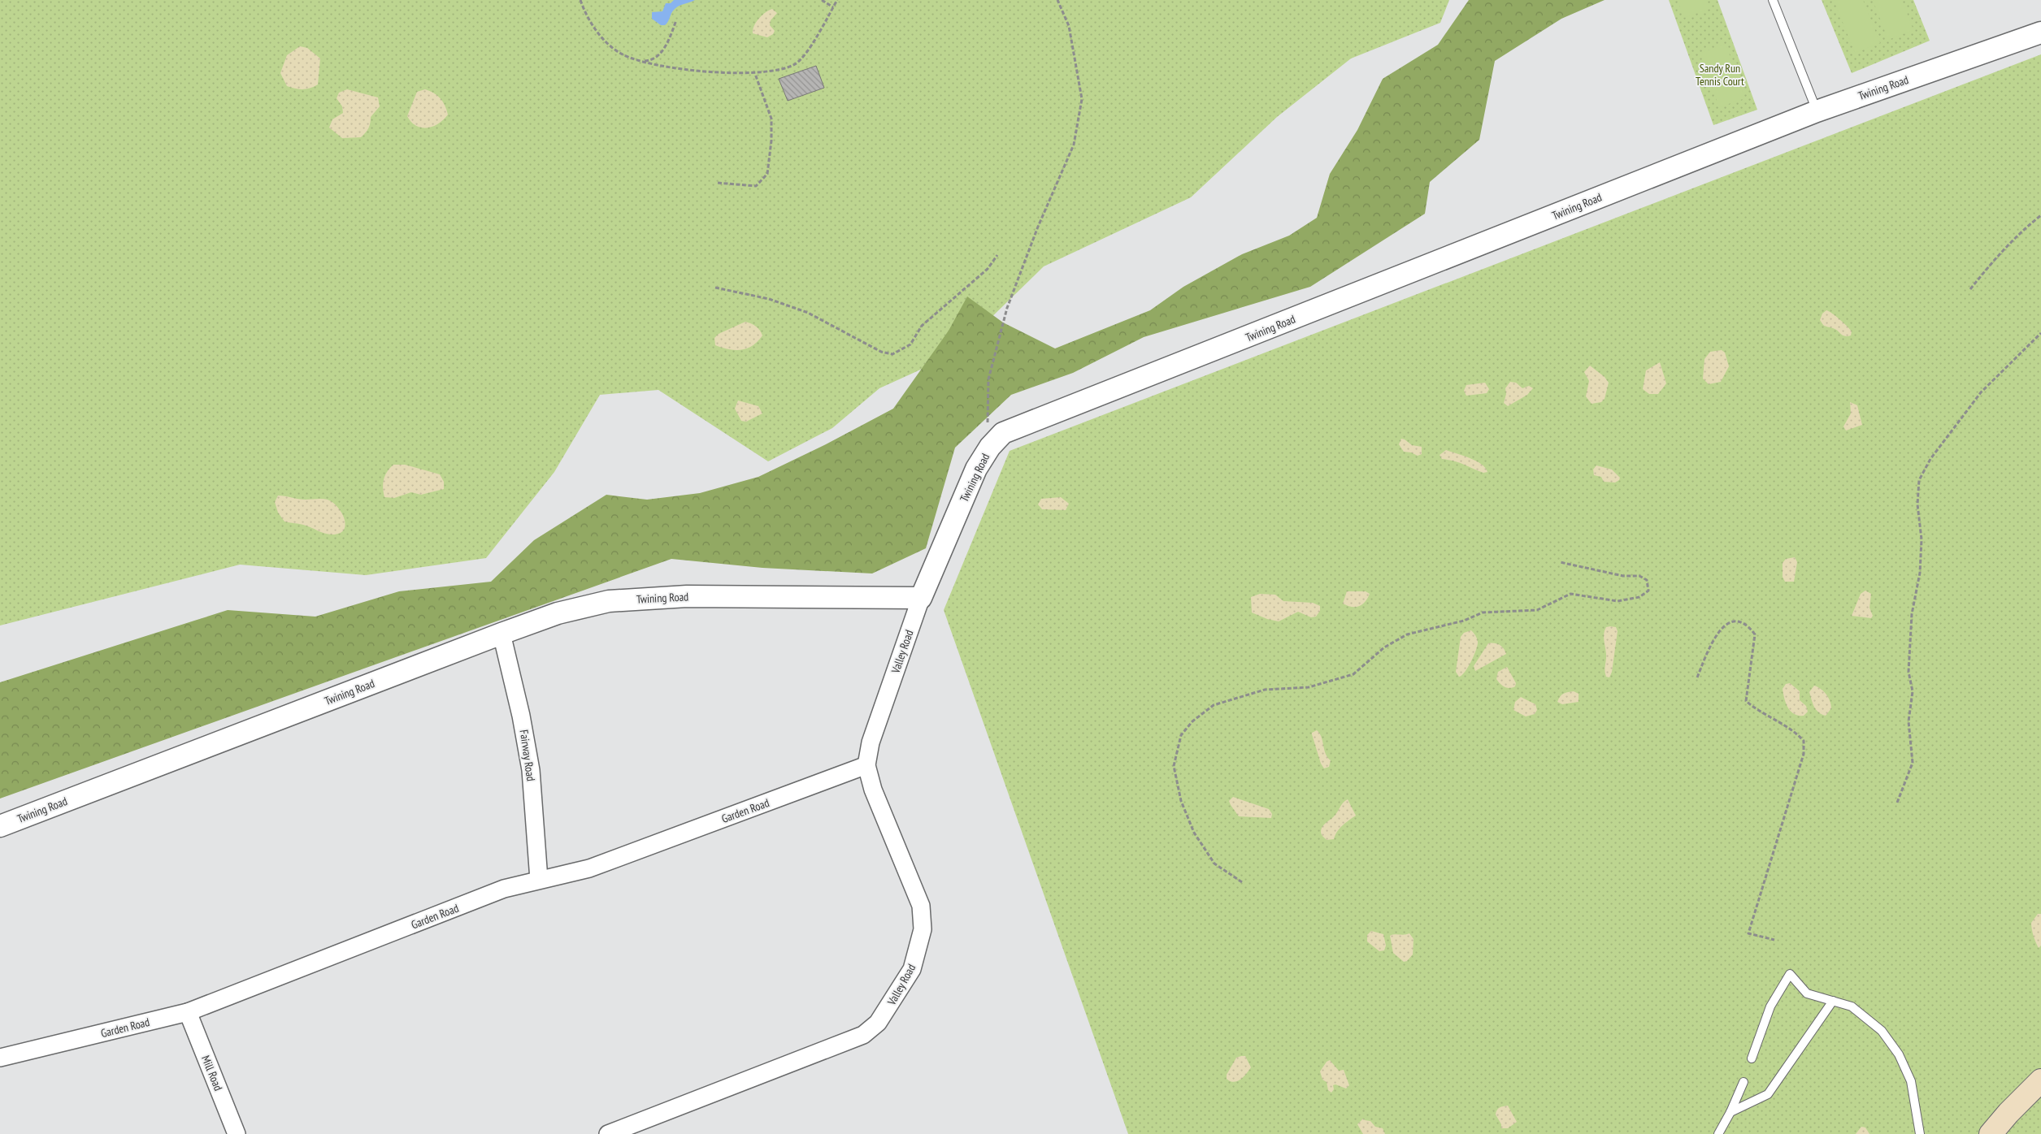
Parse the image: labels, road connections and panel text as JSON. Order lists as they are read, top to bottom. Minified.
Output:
{"streets":{"street":["Twining Road","Valley Road","Fairway Road","Garden Road","Mill Road"]},"crossings":[["Twining Road","Valley Road"],["Twining Road","Fairway Road"],["Valley Road","Garden Road"],["Fairway Road","Garden Road"],["Garden Road","Mill Road"]],"parks":["Sandy Run Tennis Court"]}
